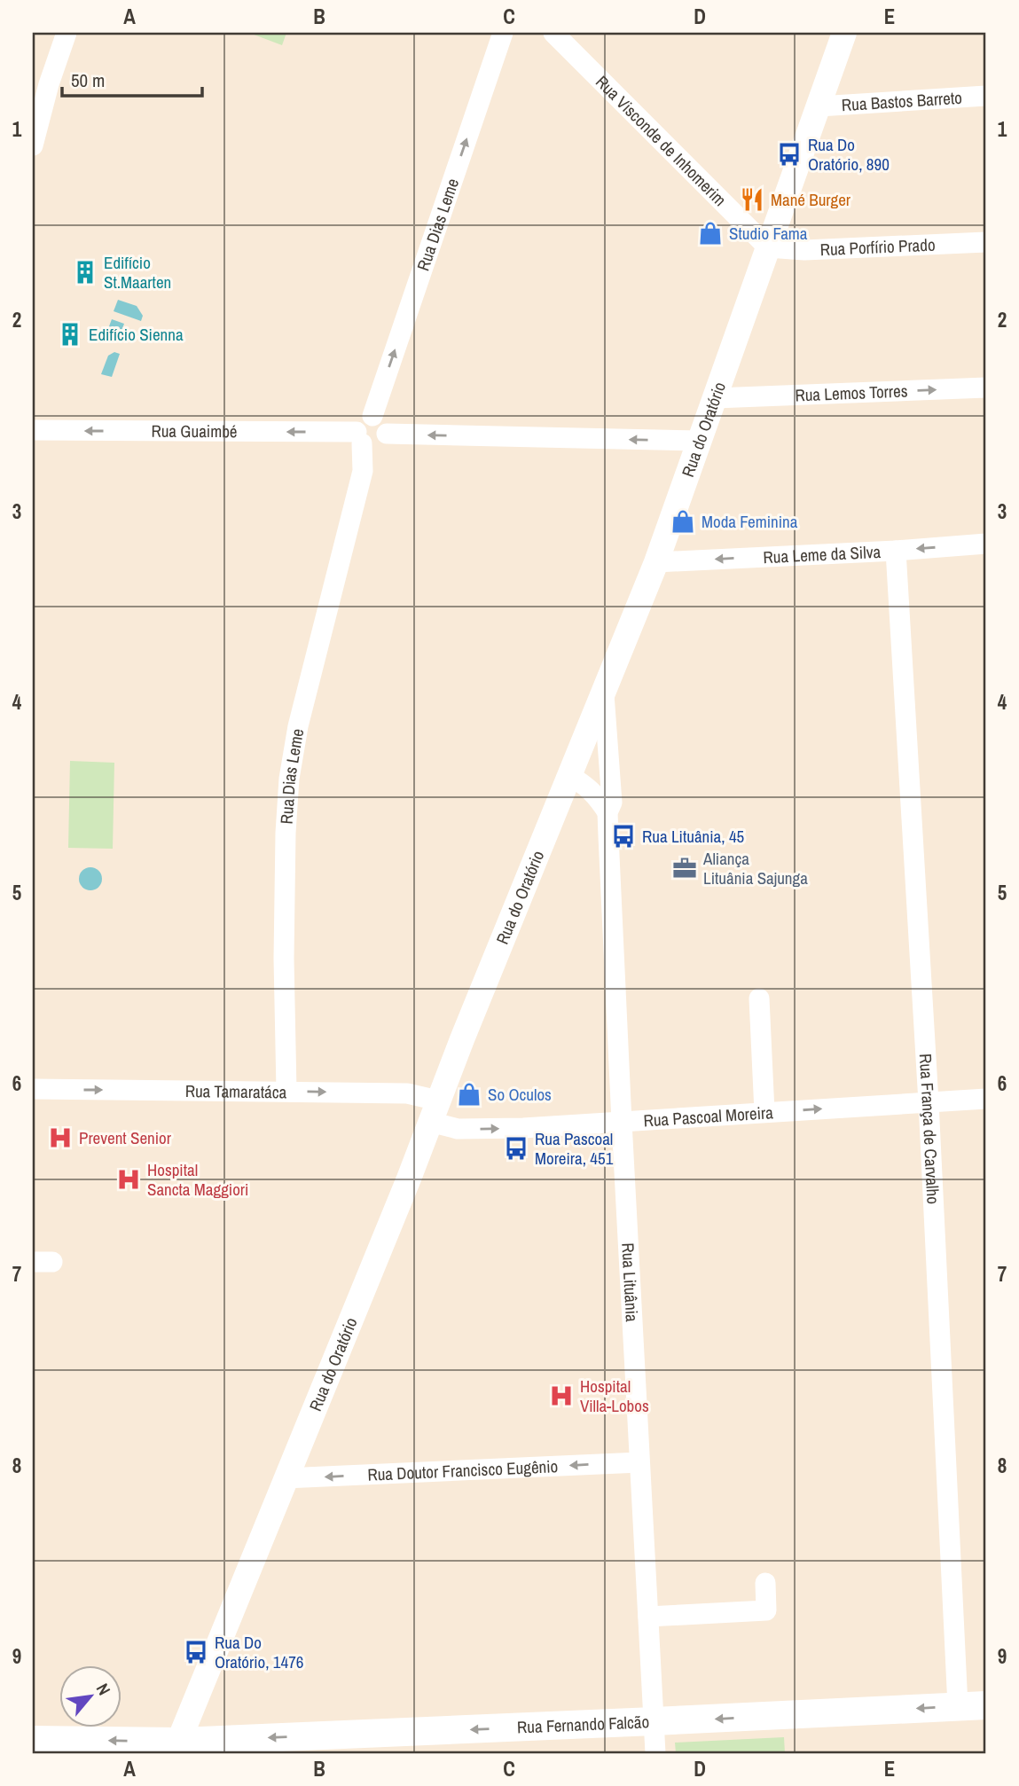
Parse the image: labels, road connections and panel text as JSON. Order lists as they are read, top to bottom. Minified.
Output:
{"streets":{"main road":["Rua Fernando Falcão"],"street":["Rua Bastos Barreto","Rua Visconde de Inhomerim","Rua Dias Leme","Rua Porfírio Prado","Rua Lemos Torres","Rua do Oratório","Rua Guaimbé","Rua Leme da Silva","Rua Tamaratáca","Rua Pascoal Moreira","Rua França de Carvalho","Rua Lituânia","Rua Doutor Francisco Eugênio"]},"crossings":[["Rua Bastos Barreto","Rua do Oratório"],["Rua Visconde de Inhomerim","Rua Porfírio Prado"],["Rua Visconde de Inhomerim","Rua do Oratório"],["Rua Dias Leme","Rua Guaimbé"],["Rua Dias Leme","Rua Tamaratáca"],["Rua Porfírio Prado","Rua do Oratório"],["Rua Lemos Torres","Rua do Oratório"],["Rua do Oratório","Rua Guaimbé"],["Rua do Oratório","Rua Leme da Silva"],["Rua do Oratório","Rua Tamaratáca"],["Rua do Oratório","Rua Pascoal Moreira"],["Rua do Oratório","Rua Lituânia"],["Rua do Oratório","Rua Doutor Francisco Eugênio"],["Rua do Oratório","Rua Fernando Falcão"],["Rua Leme da Silva","Rua França de Carvalho"],["Rua Tamaratáca","Rua Pascoal Moreira"],["Rua Pascoal Moreira","Rua França de Carvalho"],["Rua Pascoal Moreira","Rua Lituânia"],["Rua França de Carvalho","Rua Fernando Falcão"],["Rua Lituânia","Rua Doutor Francisco Eugênio"],["Rua Lituânia","Rua Fernando Falcão"]],"one_way":["Rua Dias Leme","Rua Lemos Torres","Rua Guaimbé","Rua Leme da Silva","Rua Tamaratáca","Rua Pascoal Moreira","Rua Doutor Francisco Eugênio","Rua Fernando Falcão"],"places":{"bus stop":["Rua Do Oratório, 890","Rua Lituânia, 45","Rua Pascoal Moreira, 451","Rua Do Oratório, 1476"],"restaurant":["Mané Burger"],"shop":["Studio Fama","Moda Feminina","So Oculos"],"building":["Edifício St.Maarten","Edifício Sienna"],"office":["Aliança Lituânia Sajunga"],"hospital":["Prevent Senior","Hospital Sancta Maggiori","Hospital Villa-Lobos"]},"scale_bar":"50 m","north":"top right","grid":{"columns":["A","B","C","D","E"],"rows":["1","2","3","4","5","6","7","8","9"]}}
